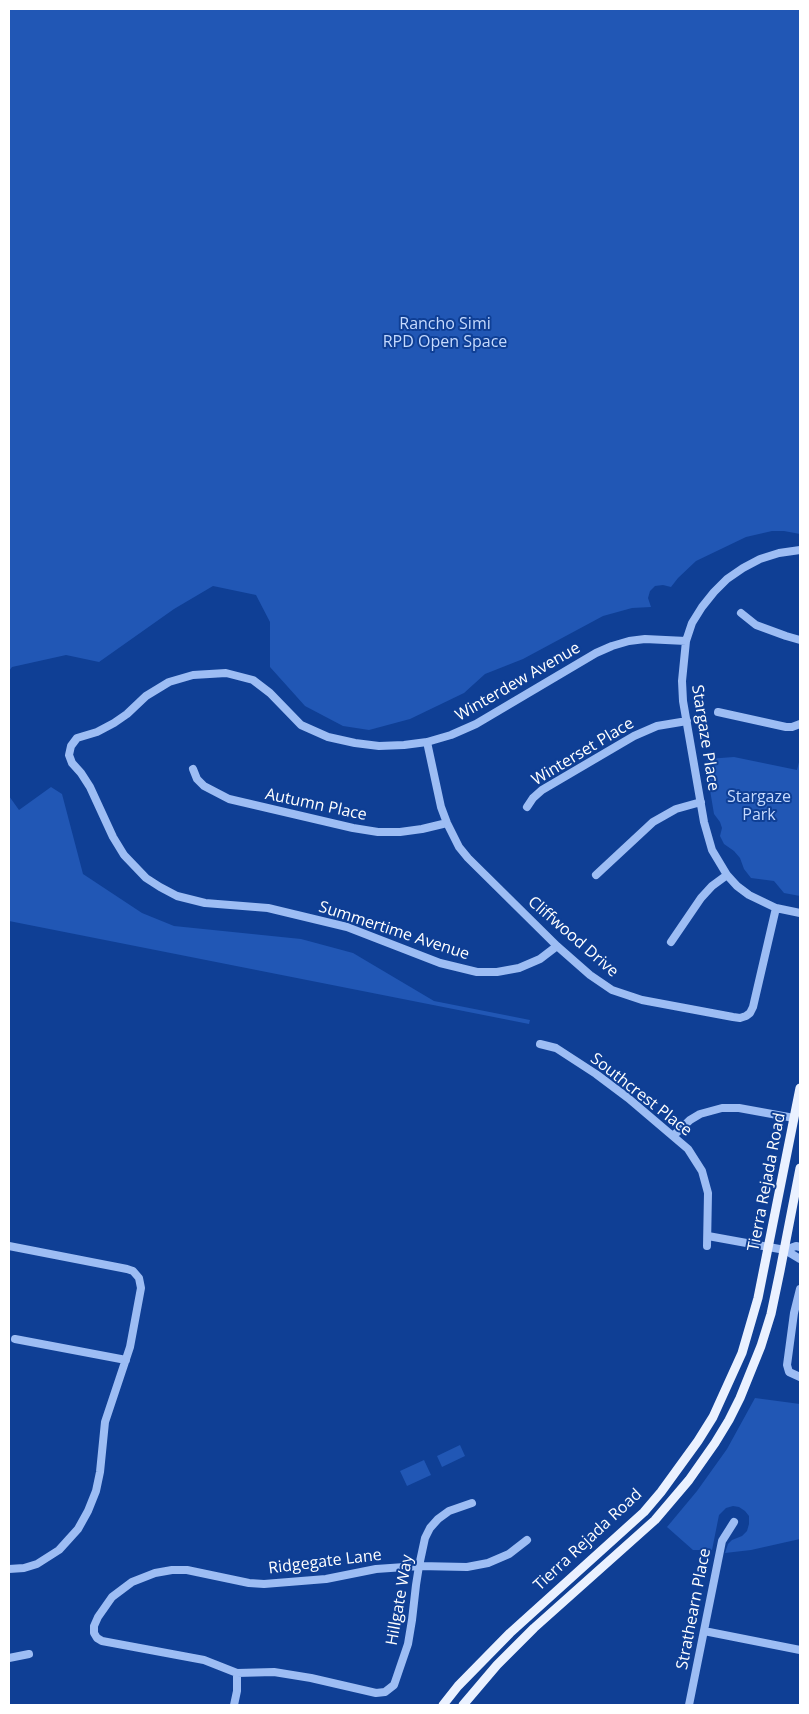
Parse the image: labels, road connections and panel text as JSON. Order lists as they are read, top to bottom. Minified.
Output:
{"streets":{"main road":["Tierra Rejada Road"],"street":["Winterdew Avenue","Stargaze Place","Winterset Place","Autumn Place","Summertime Avenue","Cliffwood Drive","Southcrest Place","Ridgegate Lane","Hillgate Way","Strathearn Place"]},"crossings":[["Winterdew Avenue","Stargaze Place"],["Winterdew Avenue","Summertime Avenue"],["Winterdew Avenue","Cliffwood Drive"],["Stargaze Place","Winterset Place"],["Stargaze Place","Cliffwood Drive"],["Autumn Place","Cliffwood Drive"],["Summertime Avenue","Cliffwood Drive"],["Ridgegate Lane","Hillgate Way"]],"parks":["Rancho Simi RPD Open Space","Stargaze Park"]}
